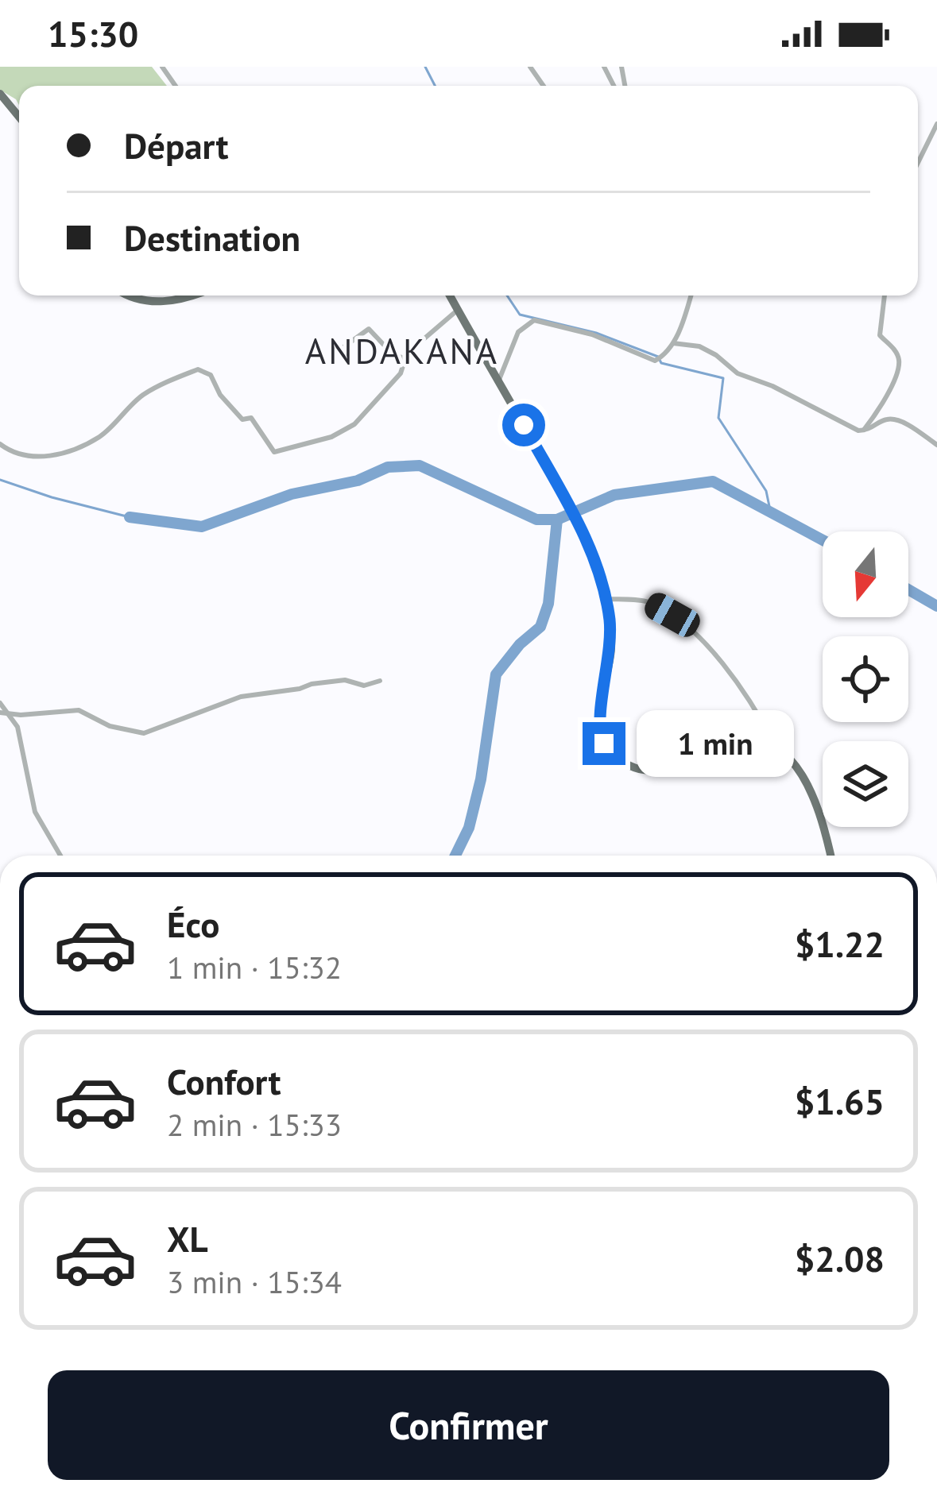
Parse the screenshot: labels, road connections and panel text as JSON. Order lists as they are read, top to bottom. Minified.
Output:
{"districts":["ANDAKANA"],"north":"bottom","page":{"status":"15:30","banner":["Départ","Destination"],"bubble":"1 min","list":[{"name":"Éco","note":"1 min · 15:32","value":"$1.22"},{"name":"Confort","note":"2 min · 15:33","value":"$1.65"},{"name":"XL","note":"3 min · 15:34","value":"$2.08"}],"buttons":"Confirmer"}}
